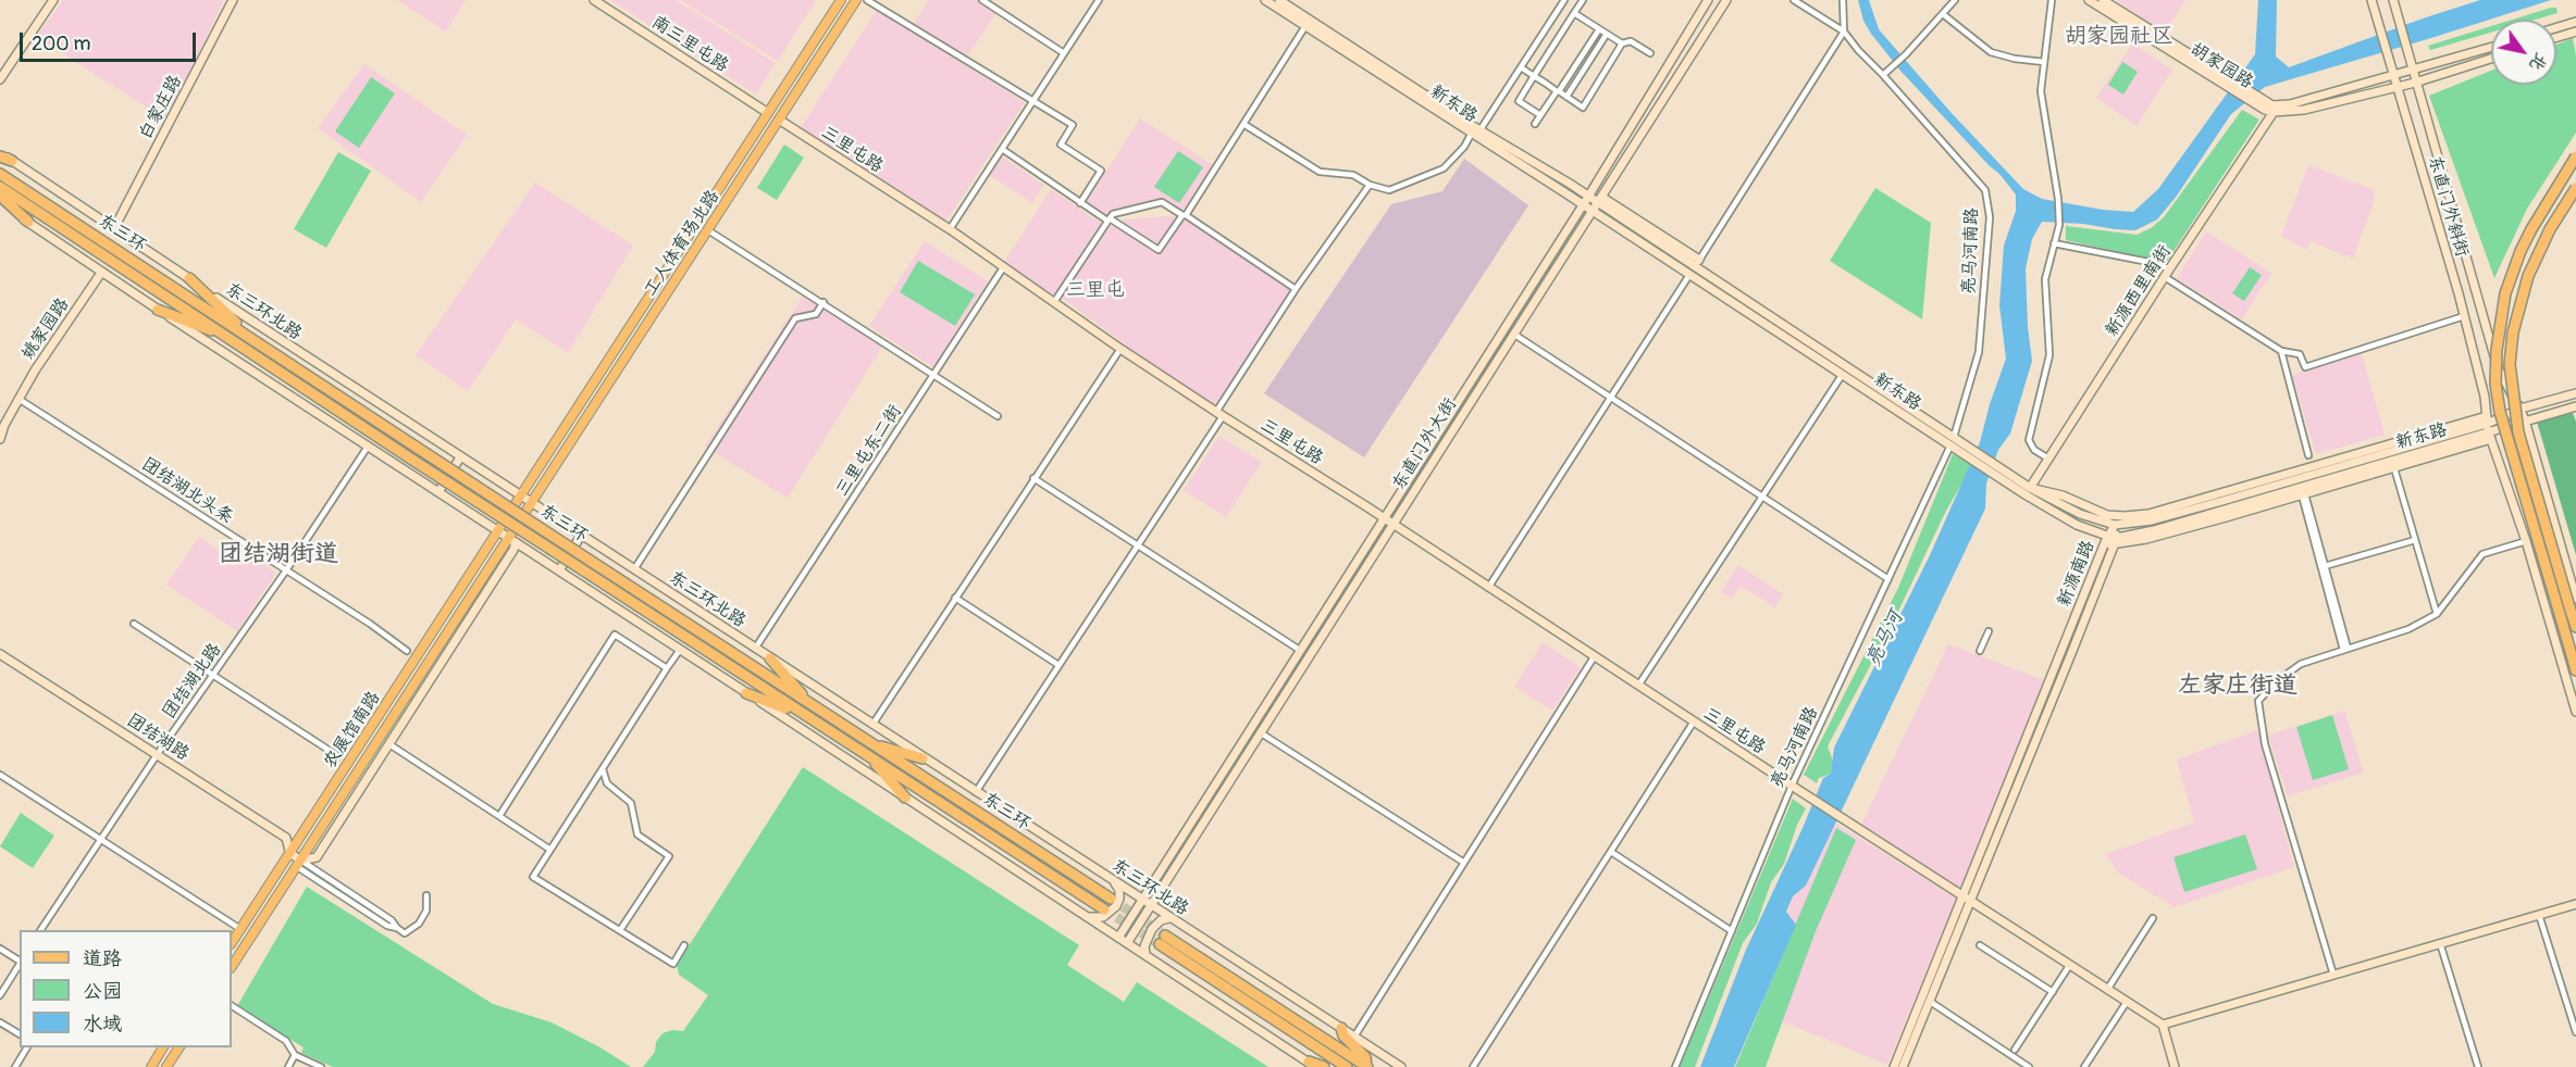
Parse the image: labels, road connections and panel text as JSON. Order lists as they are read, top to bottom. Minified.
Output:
{"streets":{"highway":["东三环"],"main road":["工人体育场北路","农展馆南路"],"street":["南三里屯路","胡家园路","新东路","白家庄路","三里屯路","东直门外斜街","亮马河南路","新源西里南街","东三环北路","姚家园路","东直门外大街","三里屯东二街","团结湖北头条","新源南路","团结湖北路","团结湖路"]},"crossings":[["南三里屯路","工人体育场北路"],["胡家园路","新源西里南街"],["新东路","东直门外斜街"],["新东路","亮马河南路"],["新东路","新源西里南街"],["新东路","东直门外大街"],["新东路","新源南路"],["白家庄路","东三环北路"],["三里屯路","工人体育场北路"],["三里屯路","亮马河南路"],["三里屯路","东直门外大街"],["三里屯路","三里屯东二街"],["三里屯路","新源南路"],["工人体育场北路","东三环北路"],["工人体育场北路","农展馆南路"],["东三环北路","东直门外大街"],["东三环北路","三里屯东二街"],["姚家园路","团结湖北头条"],["团结湖北头条","团结湖北路"],["团结湖北路","团结湖路"],["农展馆南路","团结湖路"]],"districts":["胡家园社区","三里屯","团结湖街道","左家庄街道"],"water":["亮马河"],"legend":["道路","公园","水域"],"scale_bar":"200 m","north":"bottom right"}
